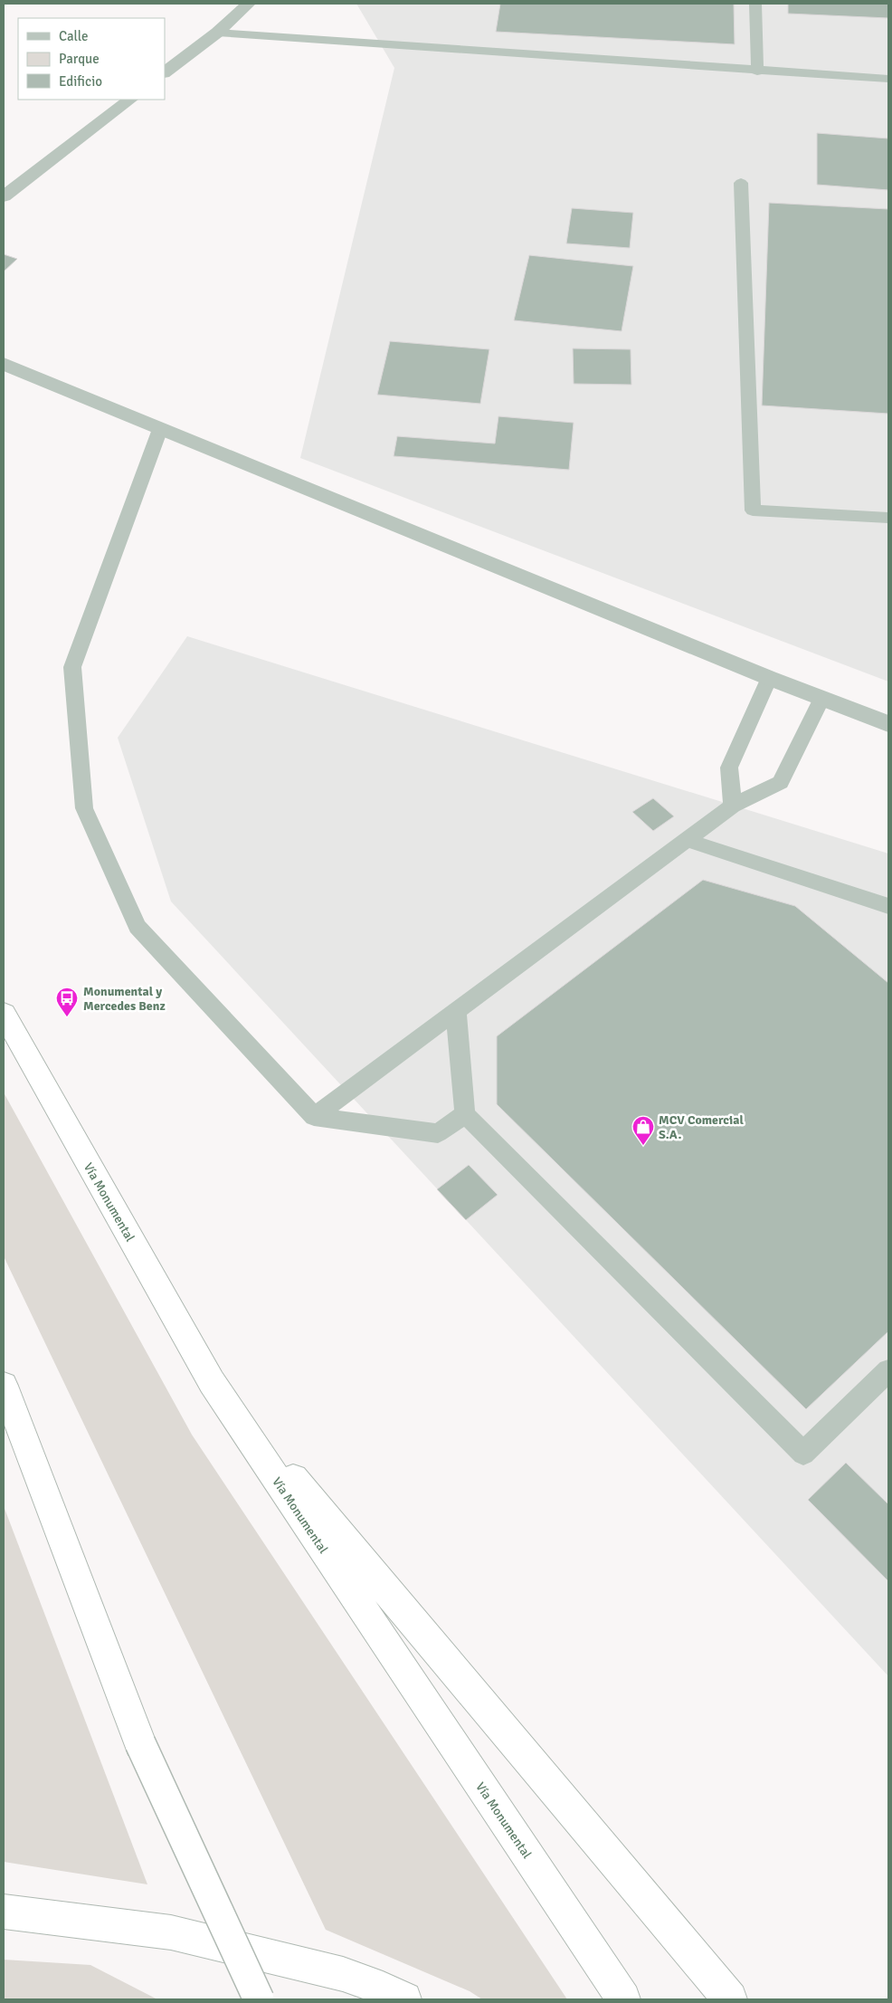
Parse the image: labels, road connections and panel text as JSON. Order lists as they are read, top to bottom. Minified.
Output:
{"streets":{"highway":["Vía Monumental"]},"places":{"bus stop":["Monumental y Mercedes Benz"],"shop":["MCV Comercial S.A."]},"legend":["Calle","Parque","Edificio"]}
